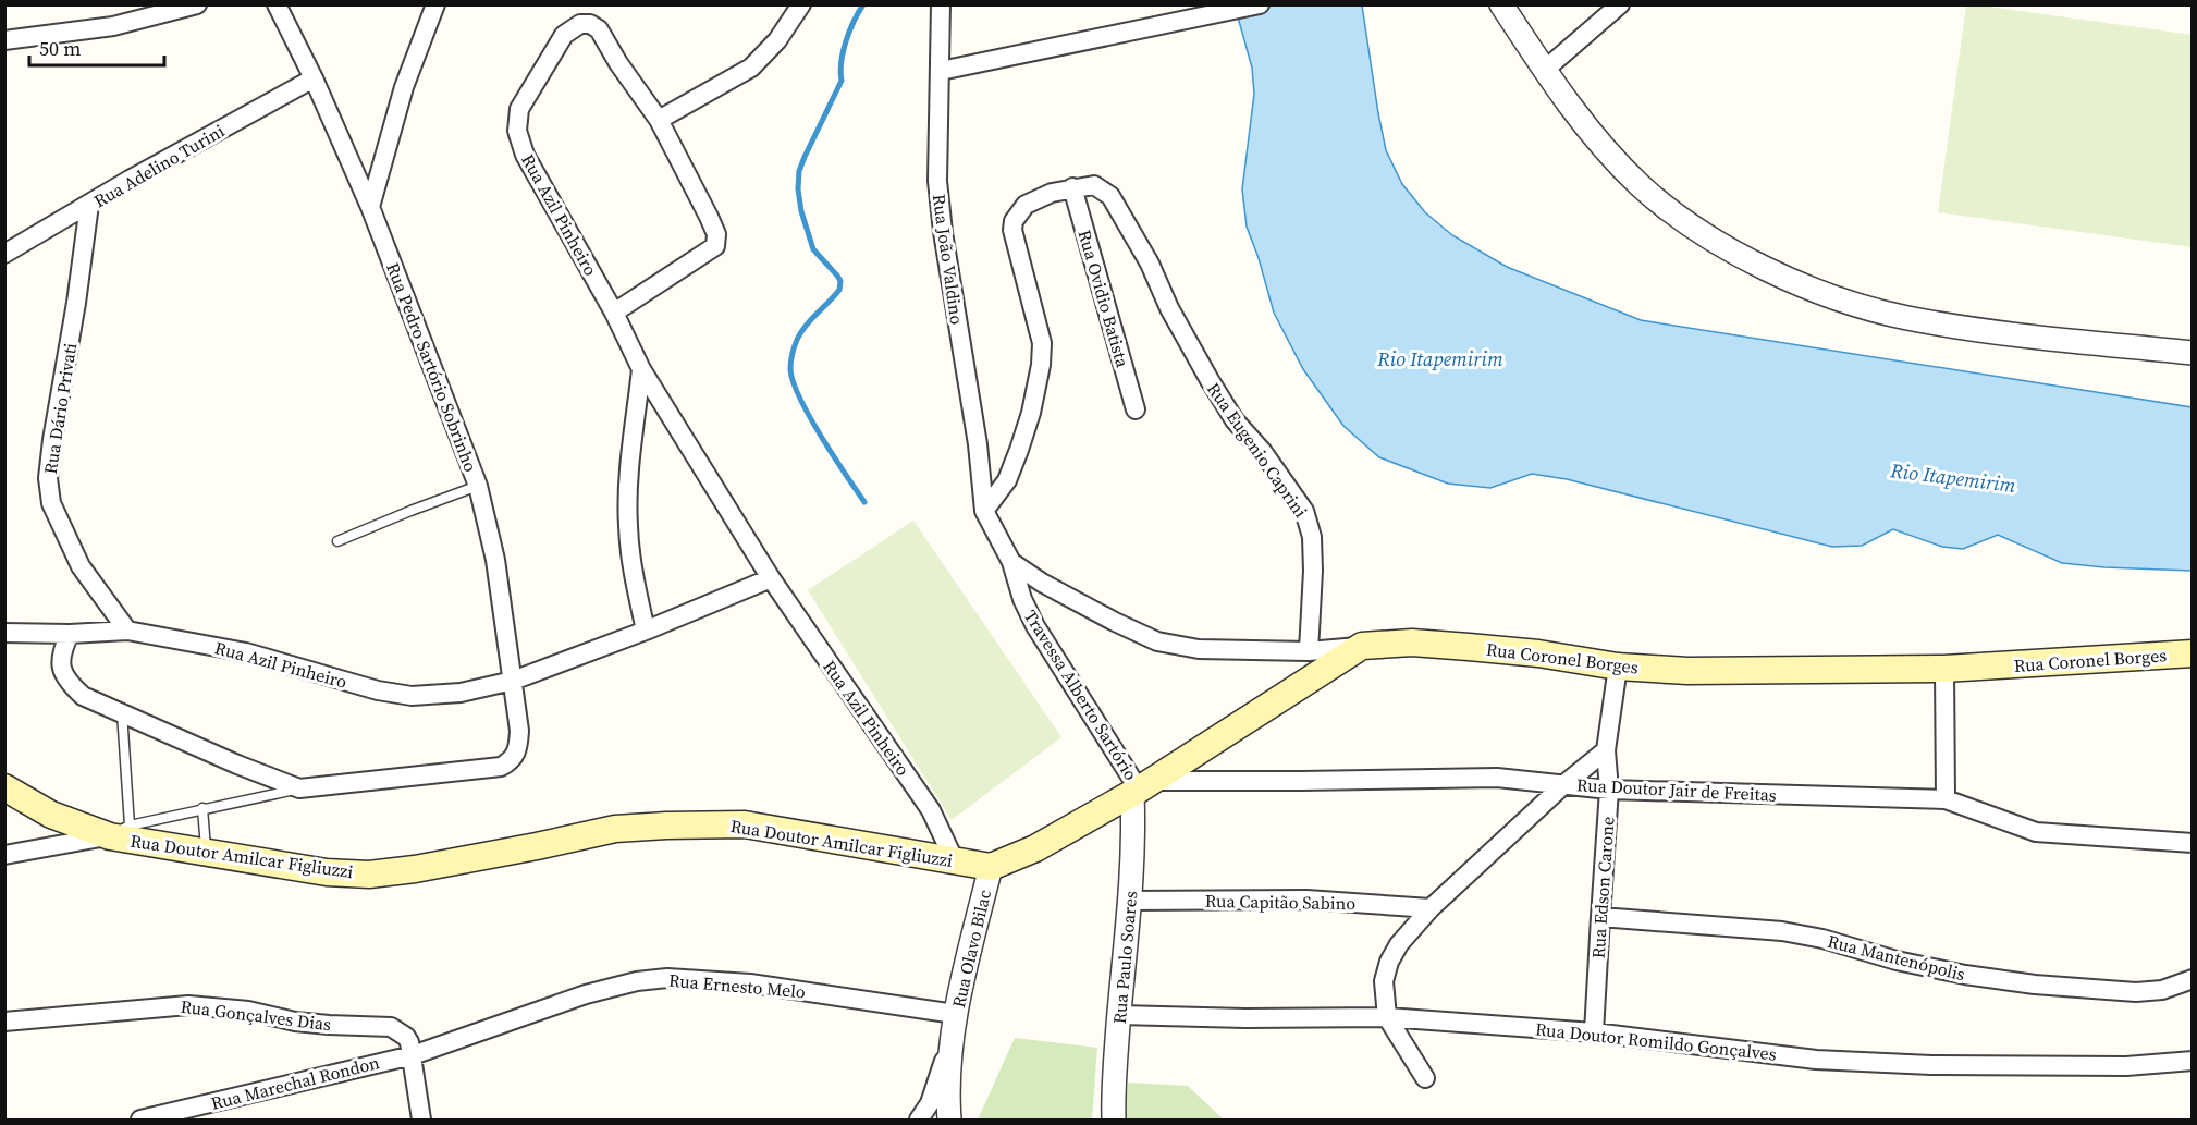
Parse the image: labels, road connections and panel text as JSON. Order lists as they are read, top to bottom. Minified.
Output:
{"streets":{"main road":["Rua Coronel Borges","Rua Doutor Amilcar Figliuzzi"],"street":["Rua Adelino Turini","Rua Azil Pinheiro","Rua João Valdino","Rua Ovidio Batista","Rua Pedro Sartório Sobrinho","Rua Dário Privati","Rua Eugenio Caprini","Travessa Alberto Sartório","Rua Doutor Jair de Freitas","Rua Edson Carone","Rua Capitão Sabino","Rua Olavo Bilac","Rua Paulo Soares","Rua Mantenópolis","Rua Ernesto Melo","Rua Gonçalves Dias","Rua Doutor Romildo Gonçalves","Rua Marechal Rondon"]},"crossings":[["Rua Adelino Turini","Rua Pedro Sartório Sobrinho"],["Rua Adelino Turini","Rua Dário Privati"],["Rua Azil Pinheiro","Rua Pedro Sartório Sobrinho"],["Rua Azil Pinheiro","Rua Dário Privati"],["Rua Azil Pinheiro","Rua Doutor Amilcar Figliuzzi"],["Rua João Valdino","Rua Coronel Borges"],["Rua Ovidio Batista","Rua Eugenio Caprini"],["Rua Eugenio Caprini","Rua Coronel Borges"],["Rua Coronel Borges","Travessa Alberto Sartório"],["Rua Coronel Borges","Rua Edson Carone"],["Travessa Alberto Sartório","Rua Doutor Jair de Freitas"],["Travessa Alberto Sartório","Rua Paulo Soares"],["Rua Doutor Jair de Freitas","Rua Edson Carone"],["Rua Doutor Jair de Freitas","Rua Paulo Soares"],["Rua Doutor Amilcar Figliuzzi","Rua Olavo Bilac"],["Rua Edson Carone","Rua Mantenópolis"],["Rua Edson Carone","Rua Doutor Romildo Gonçalves"],["Rua Capitão Sabino","Rua Paulo Soares"],["Rua Olavo Bilac","Rua Ernesto Melo"],["Rua Paulo Soares","Rua Doutor Romildo Gonçalves"],["Rua Ernesto Melo","Rua Gonçalves Dias"],["Rua Ernesto Melo","Rua Marechal Rondon"],["Rua Gonçalves Dias","Rua Marechal Rondon"]],"water":["Rio Itapemirim"],"scale_bar":"50 m"}
